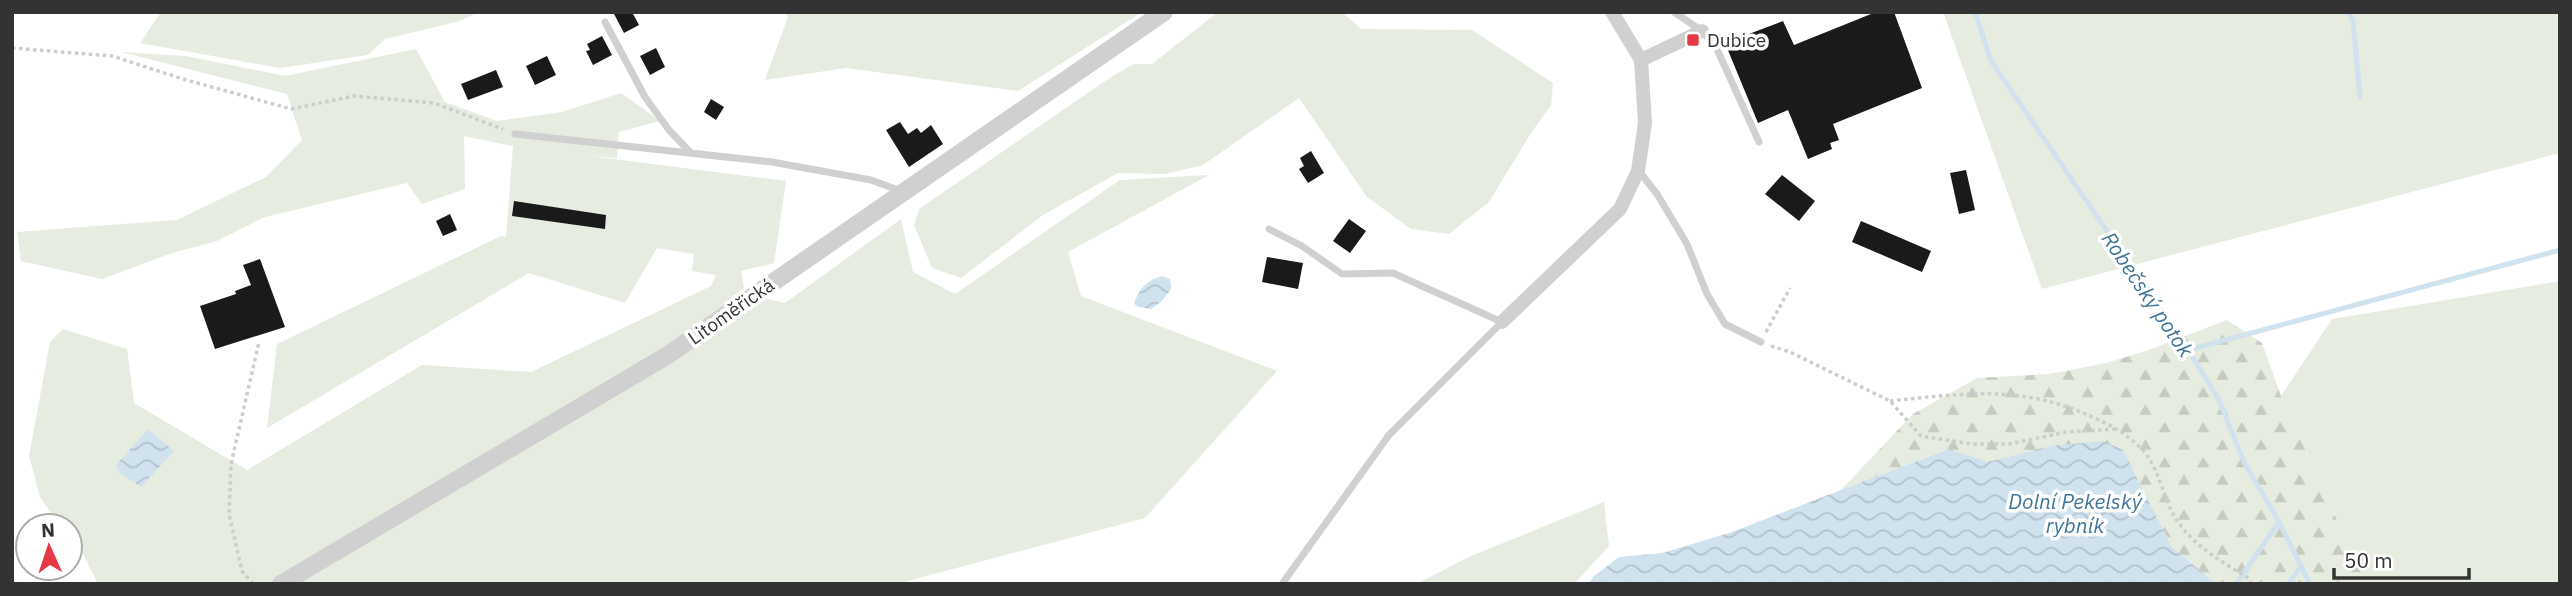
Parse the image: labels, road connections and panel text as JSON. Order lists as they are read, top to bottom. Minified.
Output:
{"streets":{"street":["Litoměřická"]},"water":["Robečský potok","Dolní Pekelský rybník"],"places":{"transit":["Dubice"]},"scale_bar":"50 m","north":"top"}
